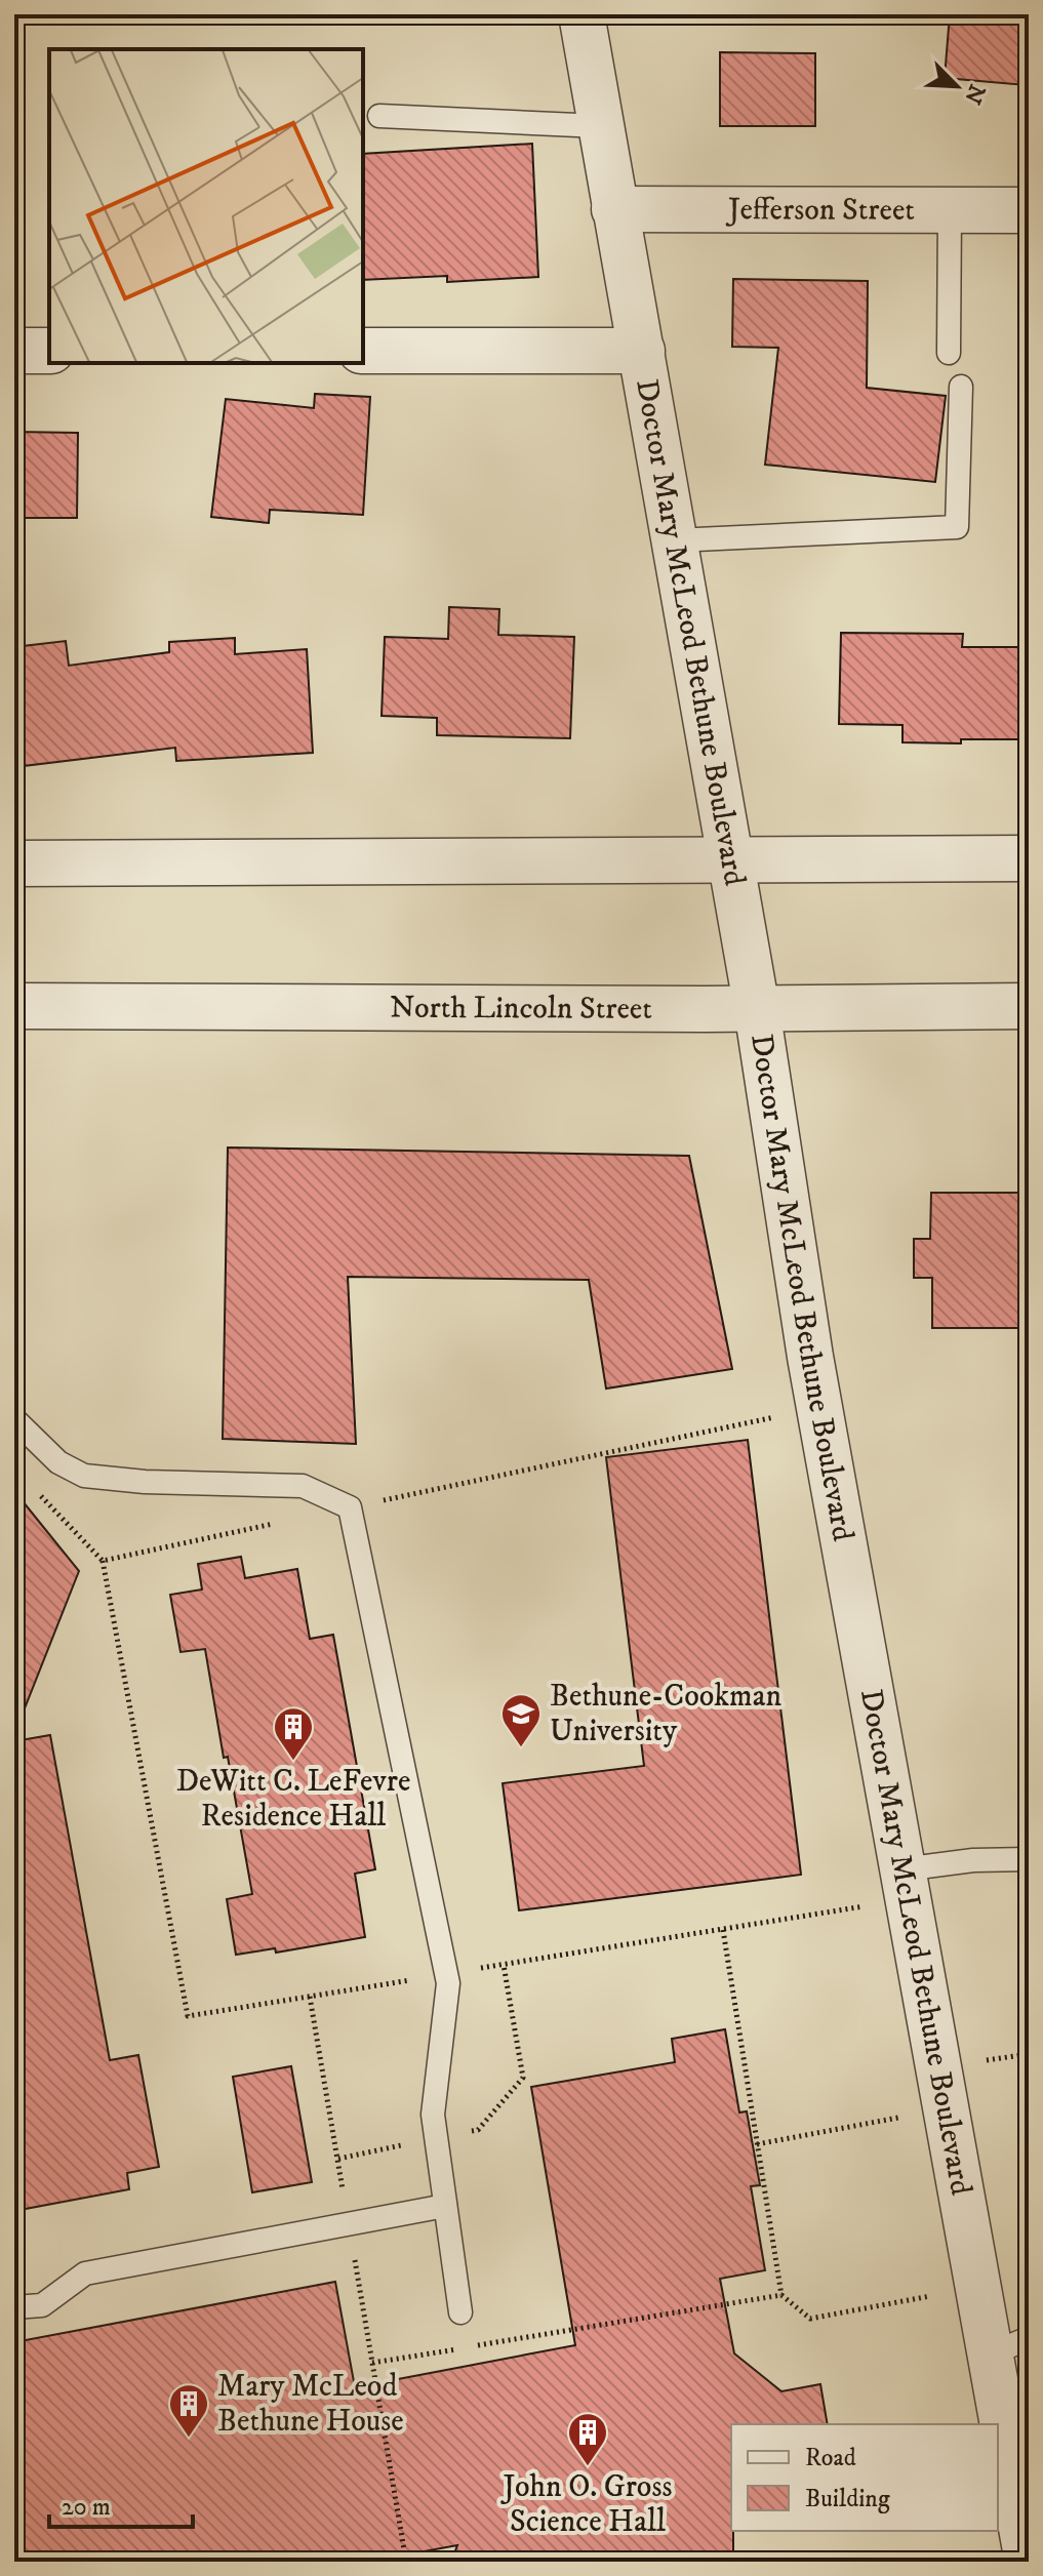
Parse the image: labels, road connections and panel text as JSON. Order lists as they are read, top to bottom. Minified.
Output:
{"streets":{"street":["Jefferson Street","Doctor Mary McLeod Bethune Boulevard","North Lincoln Street"]},"crossings":[["Jefferson Street","Doctor Mary McLeod Bethune Boulevard"],["Doctor Mary McLeod Bethune Boulevard","North Lincoln Street"]],"places":{"school or university":["Bethune-Cookman University"],"building":["DeWitt C. LeFevre Residence Hall","Mary McLeod Bethune House","John O. Gross Science Hall"]},"legend":["Road","Building"],"scale_bar":"20 m","north":"bottom right"}
